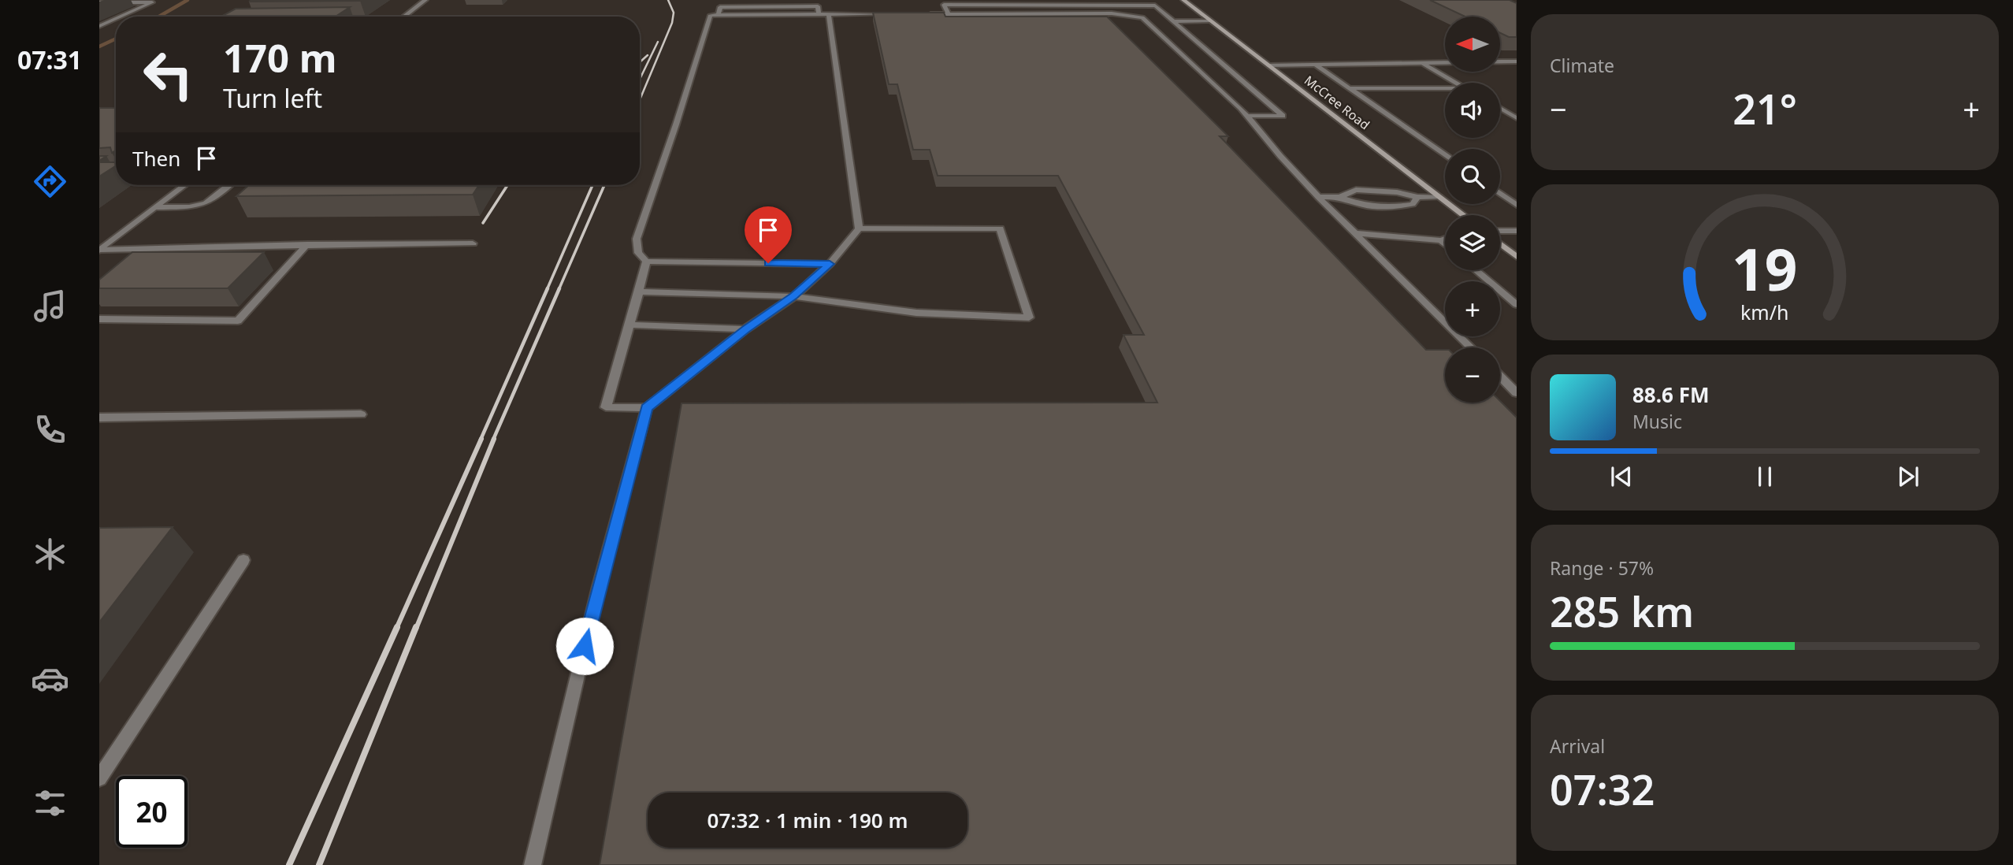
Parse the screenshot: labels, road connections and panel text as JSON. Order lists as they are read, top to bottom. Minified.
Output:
{"streets":{"main road":["McCree Road"]},"north":"left","page":{"tabs":"07:31","tile":["Climate",["Range · 57%","285 km"],["Arrival","07:32"]],"map_buttons":["+","−"],"turn":["170 m","Turn left"],"heat":["−","21°","+"],"then":"Then","song":["88.6 FM","Music"],"limit":"20","trip":"07:32 · 1 min · 190 m","gauge":["19","km/h"]}}
